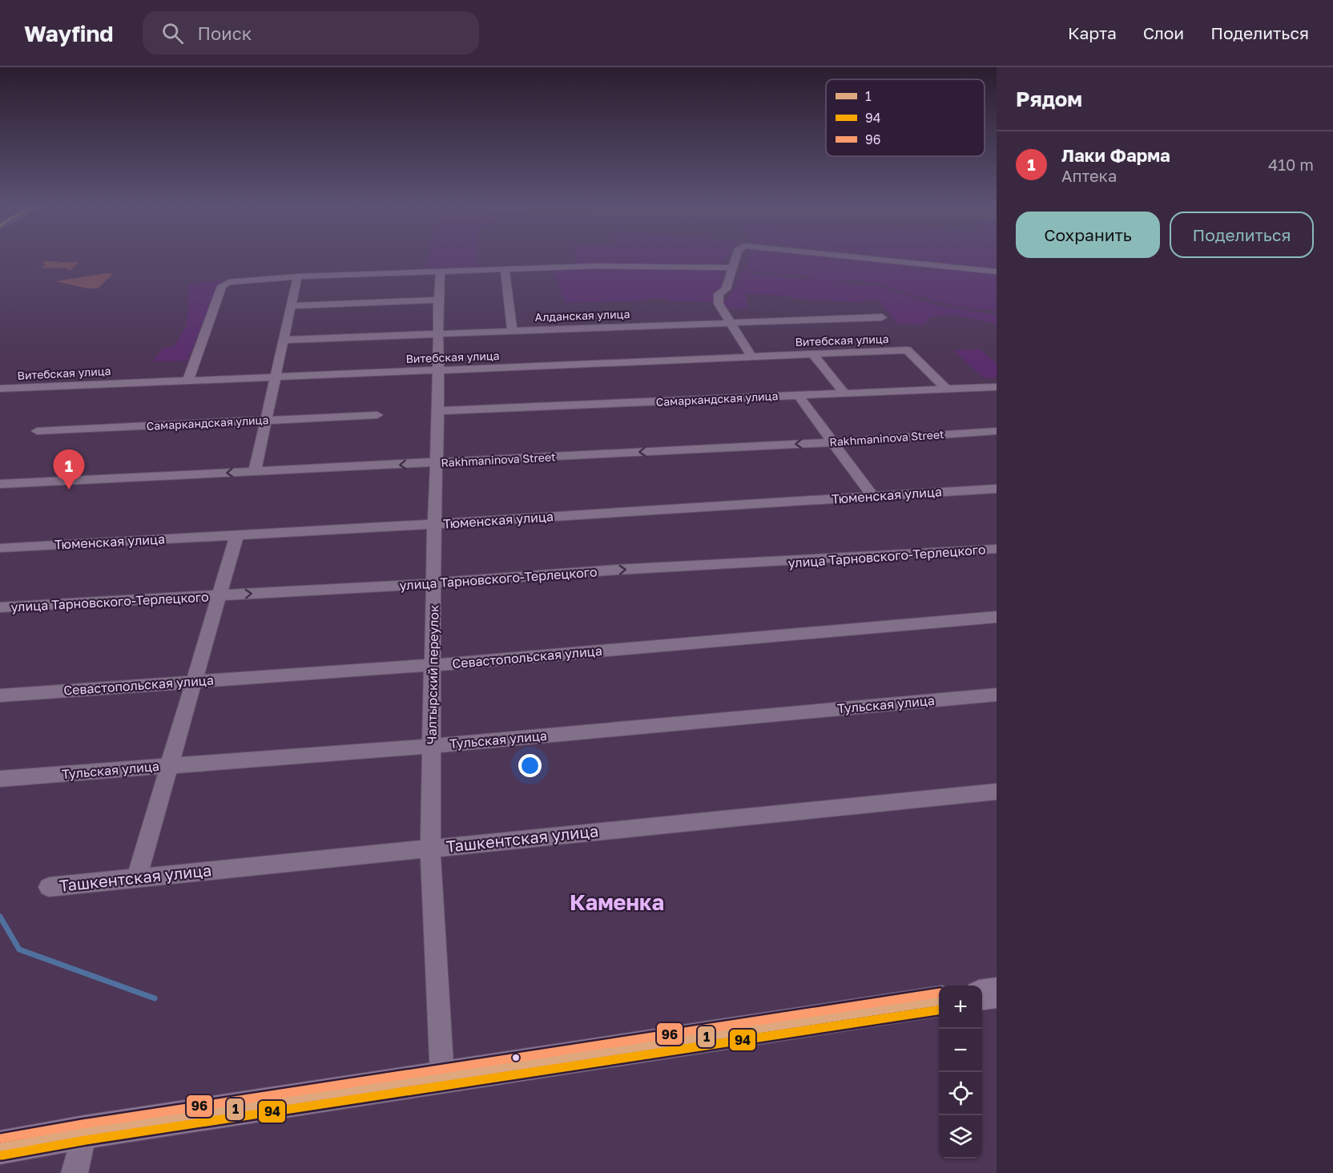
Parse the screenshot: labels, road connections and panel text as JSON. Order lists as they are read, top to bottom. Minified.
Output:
{"streets":{"street":["Алданская улица","Витебская улица","Самаркандская улица","Rakhmaninova Street","Тюменская улица","улица Тарновского-Терлецкого","Севастопольская улица","Чалтырский переулок","Тульская улица","Ташкентская улица"]},"crossings":[["Алданская улица","Чалтырский переулок"],["Витебская улица","Самаркандская улица"],["Витебская улица","Чалтырский переулок"],["Самаркандская улица","Чалтырский переулок"],["Rakhmaninova Street","Чалтырский переулок"],["Тюменская улица","Чалтырский переулок"],["улица Тарновского-Терлецкого","Чалтырский переулок"],["Севастопольская улица","Чалтырский переулок"],["Чалтырский переулок","Тульская улица"],["Чалтырский переулок","Ташкентская улица"]],"one_way":["Rakhmaninova Street","улица Тарновского-Терлецкого"],"districts":["Каменка"],"lines":["transit line 96","transit line 1","transit line 94"],"legend":["1","94","96"],"page":{"header":"Wayfind","search":"Поиск","nav":["Карта","Слои","Поделиться"],"heading":"Рядом","list":[{"mark":"1","name":"Лаки Фарма","note":"Аптека","value":"410 m"}],"buttons":["Сохранить","Поделиться"],"pins":"1","map_buttons":["+","−"]}}
